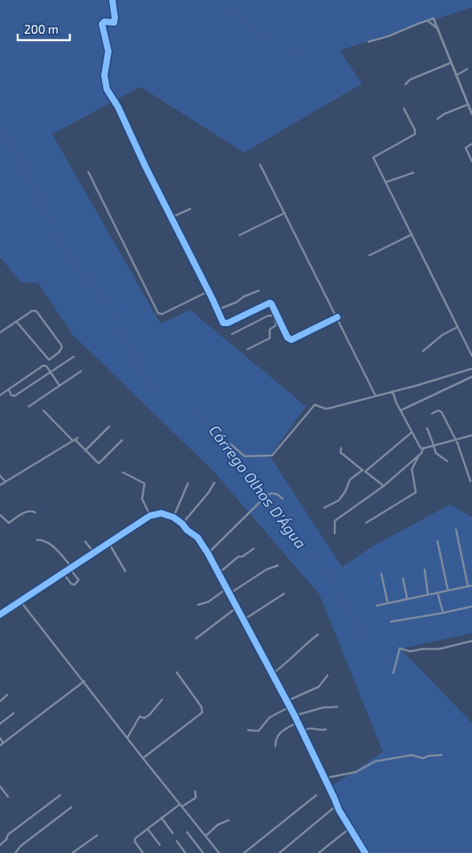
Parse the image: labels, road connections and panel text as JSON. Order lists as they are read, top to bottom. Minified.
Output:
{"water":["Córrego Olhos D'Água"],"scale_bar":"200 m"}
